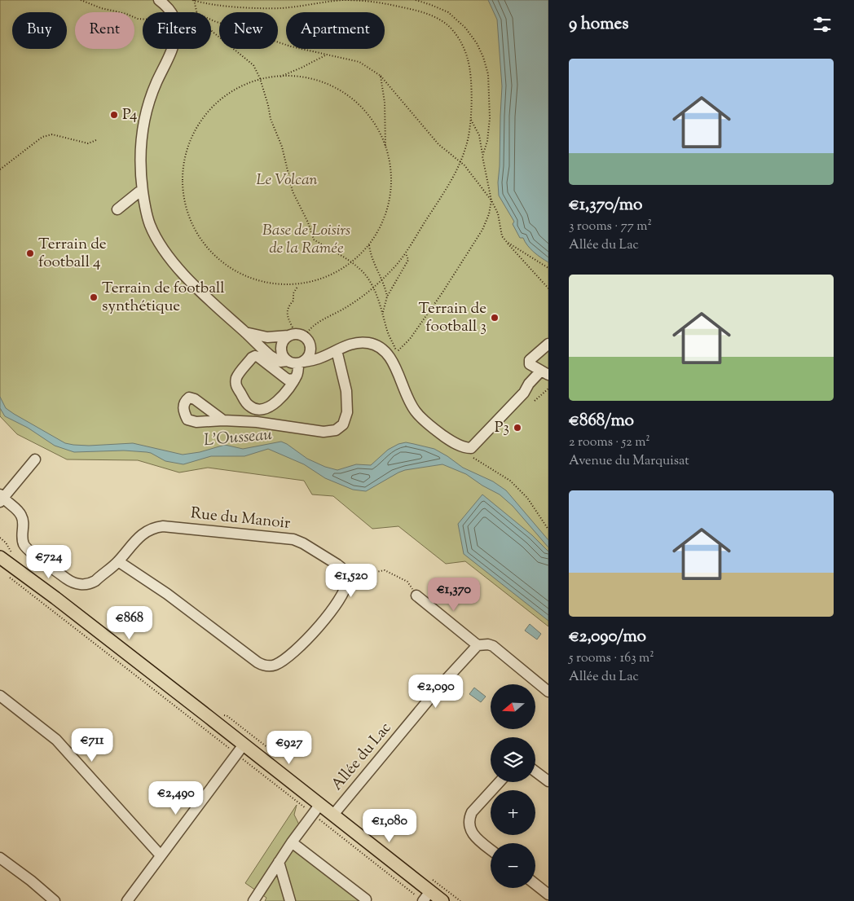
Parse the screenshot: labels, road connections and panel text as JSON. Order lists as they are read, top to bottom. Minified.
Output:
{"streets":{"street":["Rue du Manoir","Allée du Lac"]},"water":["L'Ousseau"],"parks":["Le Volcan","Base de Loisirs de la Ramée"],"places":["P4","Terrain de football 4","Terrain de football synthétique","Terrain de football 3","P3"],"north":"left","page":{"heading":"9 homes","chip":["Buy","Rent","Filters","New","Apartment"],"list":[{"name":"€1,370/mo","note":"3 rooms · 77 m² · Allée du Lac"},{"name":"€868/mo","note":"2 rooms · 52 m² · Avenue du Marquisat"},{"name":"€2,090/mo","note":"5 rooms · 163 m² · Allée du Lac"}],"price":["€724","€1,520","€1,370","€868","€2,090","€711","€927","€2,490","€1,080"],"map_buttons":["+","−"]}}
